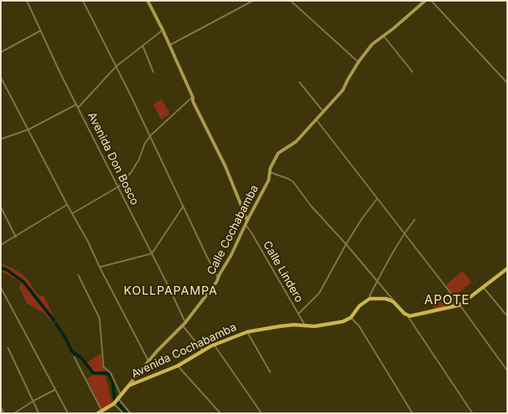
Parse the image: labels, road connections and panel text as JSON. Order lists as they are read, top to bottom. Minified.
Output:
{"streets":{"main road":["Avenida Cochabamba"],"street":["Avenida Don Bosco","Calle Cochabamba","Calle Lindero"]},"crossings":[["Avenida Don Bosco","Calle Cochabamba"],["Avenida Don Bosco","Avenida Cochabamba"],["Calle Cochabamba","Calle Lindero"],["Calle Cochabamba","Avenida Cochabamba"],["Calle Lindero","Avenida Cochabamba"]],"districts":["KOLLPAPAMPA","APOTE"]}
